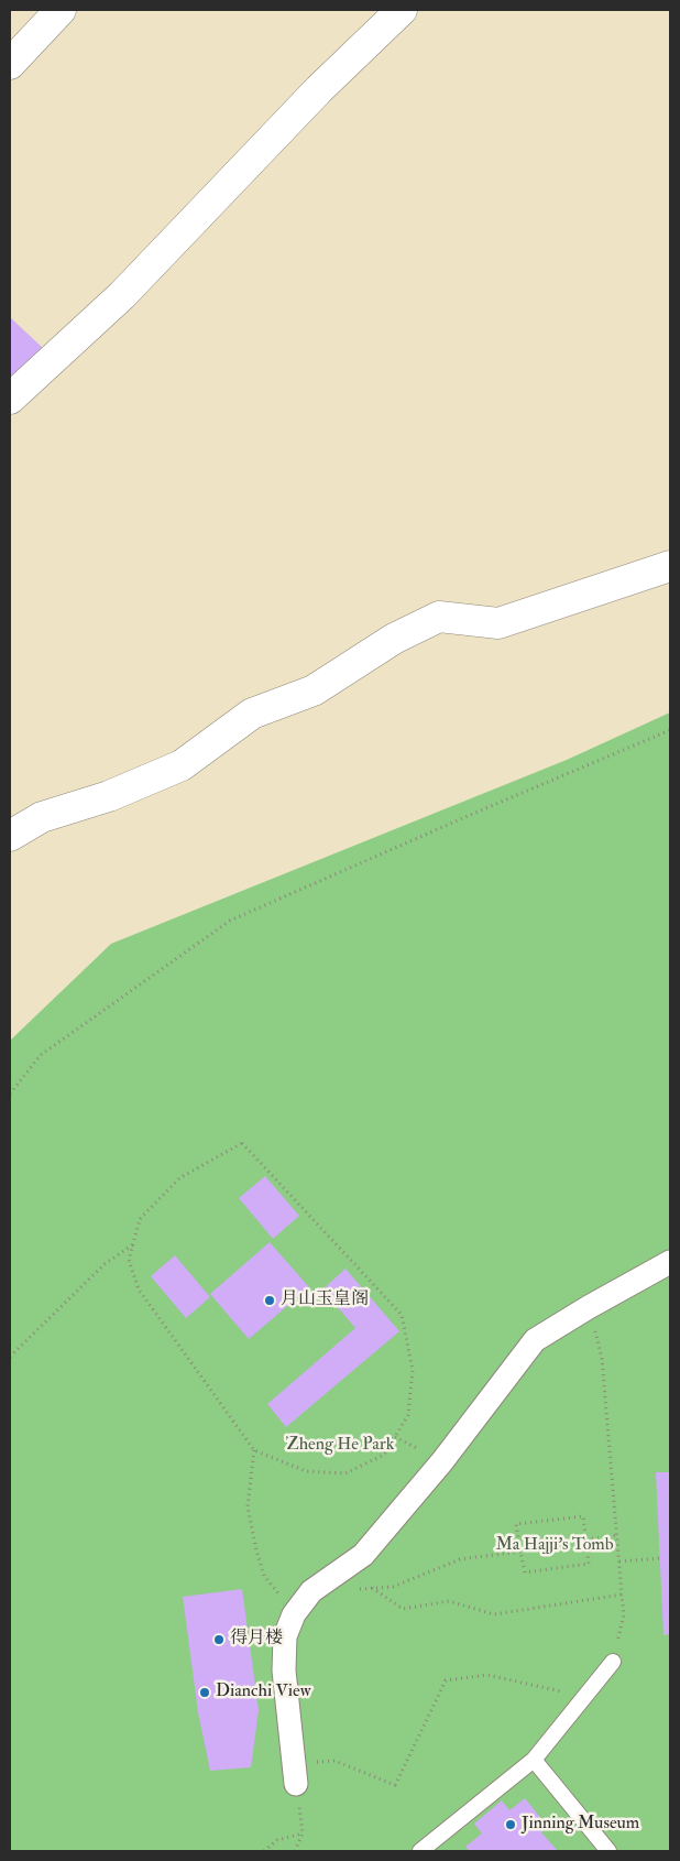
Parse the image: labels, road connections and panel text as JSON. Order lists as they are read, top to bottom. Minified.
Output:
{"parks":["Zheng He Park","Ma Hajji's Tomb"],"places":["月山玉皇阁","得月楼","Dianchi View","Jinning Museum"]}
